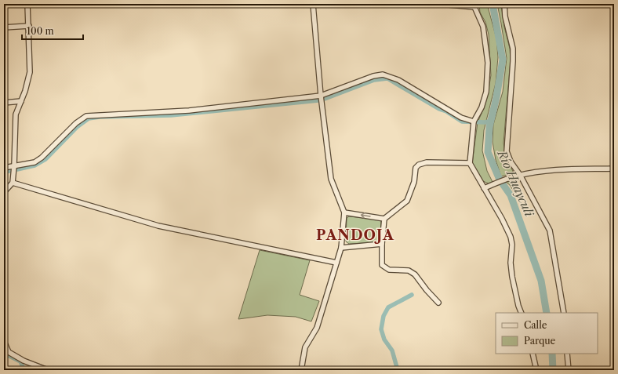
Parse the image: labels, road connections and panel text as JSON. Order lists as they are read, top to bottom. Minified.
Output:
{"districts":["PANDOJA"],"water":["Río Huayculi"],"legend":["Calle","Parque"],"scale_bar":"100 m"}
